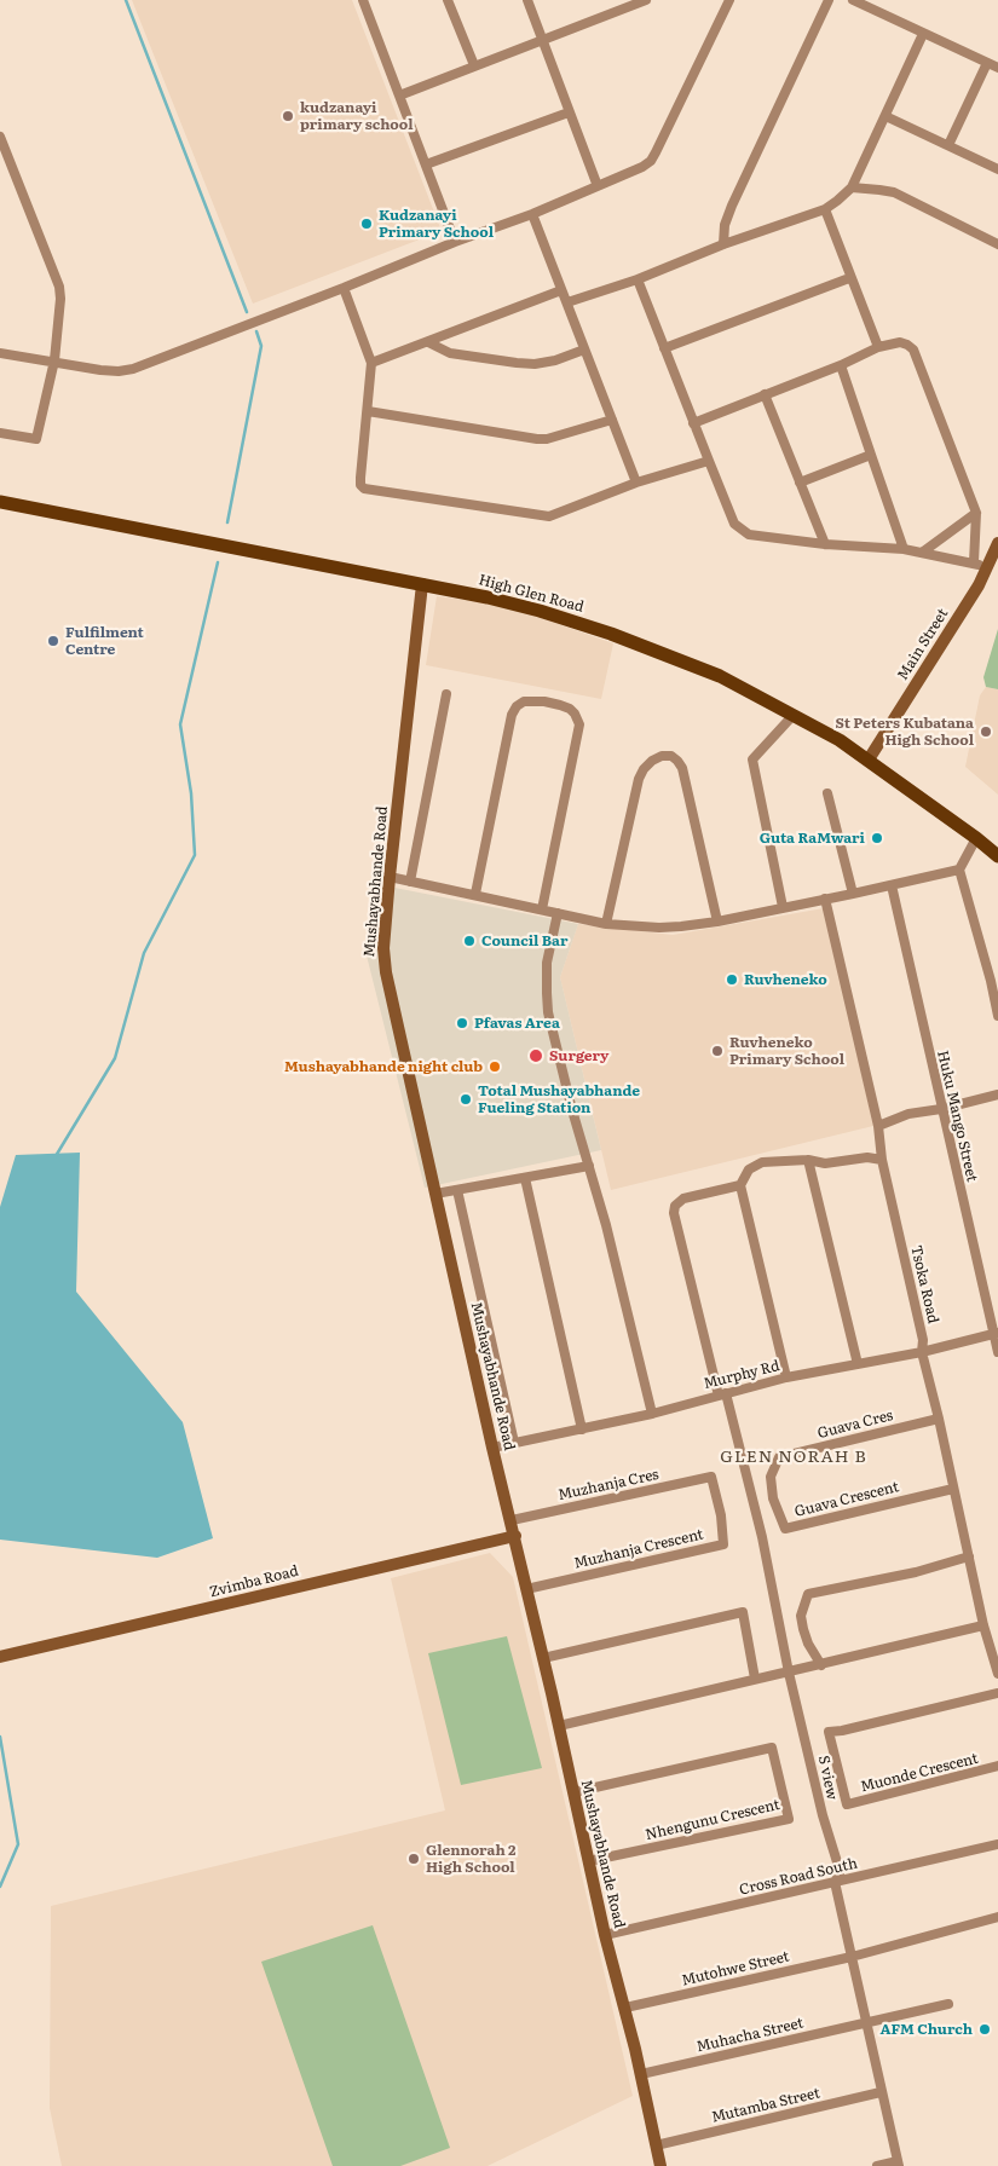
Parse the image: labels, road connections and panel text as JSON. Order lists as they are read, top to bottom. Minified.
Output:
{"streets":{"main road":["High Glen Road"],"street":["Main Street","Mushayabhande Road","Huku Mango Street","Tsoka Road","Murphy Rd","Guava Cres","Muzhanja Cres","Guava Crescent","Muzhanja Crescent","Zvimba Road","Muonde Crescent","S view","Nhengunu Crescent","Cross Road South","Mutohwe Street","Muhacha Street","Mutamba Street"]},"crossings":[["High Glen Road","Main Street"],["High Glen Road","Mushayabhande Road"],["Mushayabhande Road","Murphy Rd"],["Mushayabhande Road","Muzhanja Cres"],["Mushayabhande Road","Muzhanja Crescent"],["Mushayabhande Road","Zvimba Road"],["Mushayabhande Road","Nhengunu Crescent"],["Mushayabhande Road","Cross Road South"],["Mushayabhande Road","Mutohwe Street"],["Mushayabhande Road","Muhacha Street"],["Mushayabhande Road","Mutamba Street"],["Huku Mango Street","Murphy Rd"],["Tsoka Road","Murphy Rd"],["Tsoka Road","Guava Cres"],["Tsoka Road","Guava Crescent"],["Murphy Rd","S view"],["Guava Cres","Guava Crescent"],["Muzhanja Cres","Muzhanja Crescent"],["S view","Cross Road South"],["S view","Mutohwe Street"],["S view","Muhacha Street"],["S view","Mutamba Street"]],"districts":["GLEN NORAH B"],"places":["kudzanayi primary school","Kudzanayi Primary School","Fulfilment Centre","St Peters Kubatana High School","Guta RaMwari","Council Bar","Ruvheneko","Pfavas Area","Ruvheneko Primary School","Surgery","Mushayabhande night club","Total Mushayabhande Fueling Station","Glennorah 2 High School","AFM Church"]}
